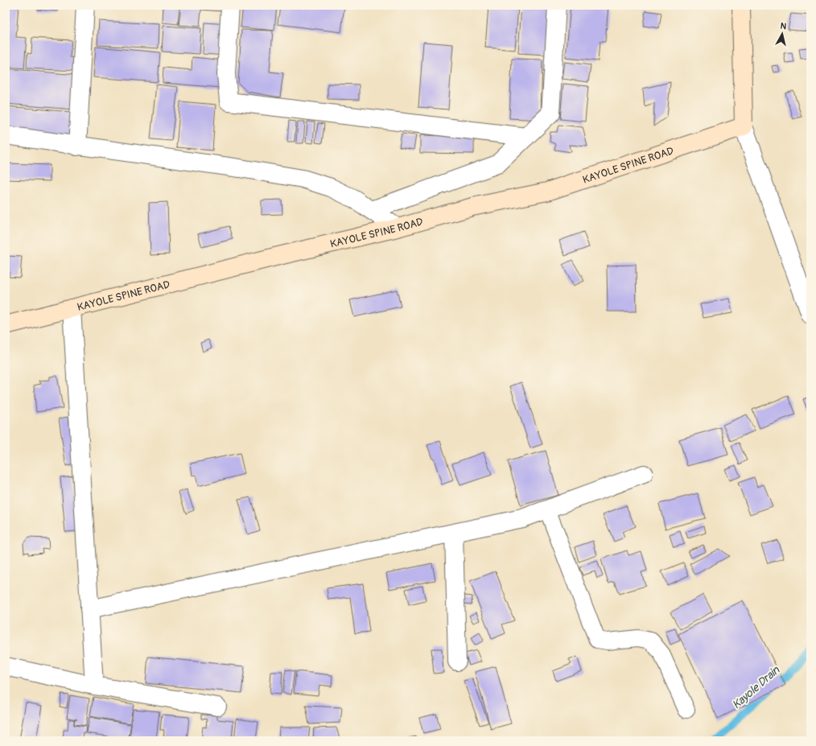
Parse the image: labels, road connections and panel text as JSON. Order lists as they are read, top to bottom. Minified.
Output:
{"streets":{"main road":["KAYOLE SPINE ROAD"]},"water":["Kayole Drain"],"north":"top"}
